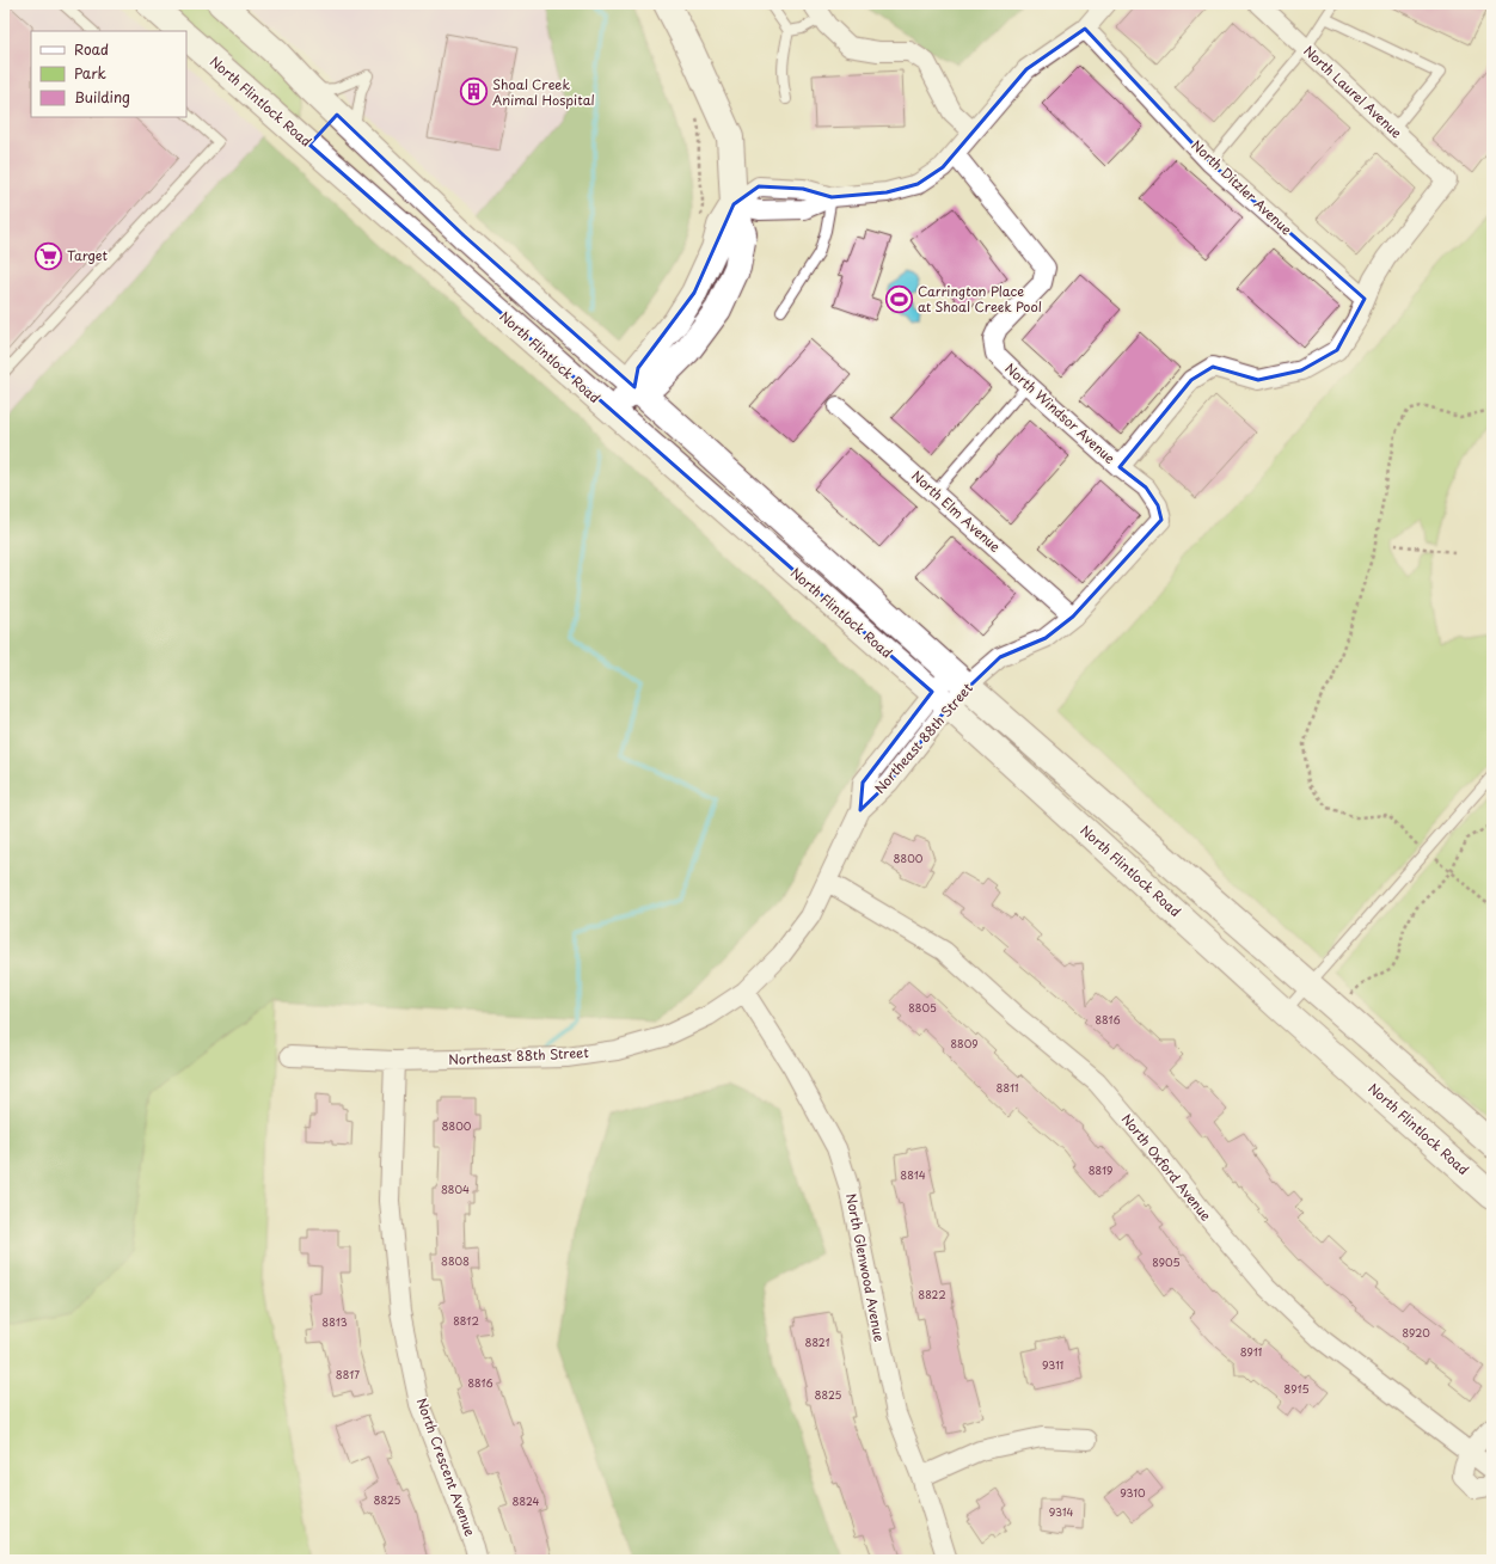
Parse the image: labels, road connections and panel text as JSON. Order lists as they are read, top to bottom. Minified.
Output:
{"streets":{"main road":["North Flintlock Road"],"street":["North Laurel Avenue","North Ditzler Avenue","North Windsor Avenue","North Elm Avenue","Northeast 88th Street","North Oxford Avenue","North Glenwood Avenue","North Crescent Avenue"]},"crossings":[["North Laurel Avenue","North Ditzler Avenue"],["North Flintlock Road","Northeast 88th Street"],["North Windsor Avenue","Northeast 88th Street"],["North Elm Avenue","Northeast 88th Street"],["Northeast 88th Street","North Oxford Avenue"],["Northeast 88th Street","North Glenwood Avenue"],["Northeast 88th Street","North Crescent Avenue"]],"places":{"building":["Shoal Creek Animal Hospital"],"supermarket":["Target"],"sports":["Carrington Place at Shoal Creek Pool"]},"house_numbers":["8800","8805","8816","8809","8811","8800","8819","8814","8804","8808","8905","8822","8812","8813","8920","8821","8911","9311","8817","8816","8915","8825","9310","8825","8824","9314"],"legend":["Road","Park","Building"]}
